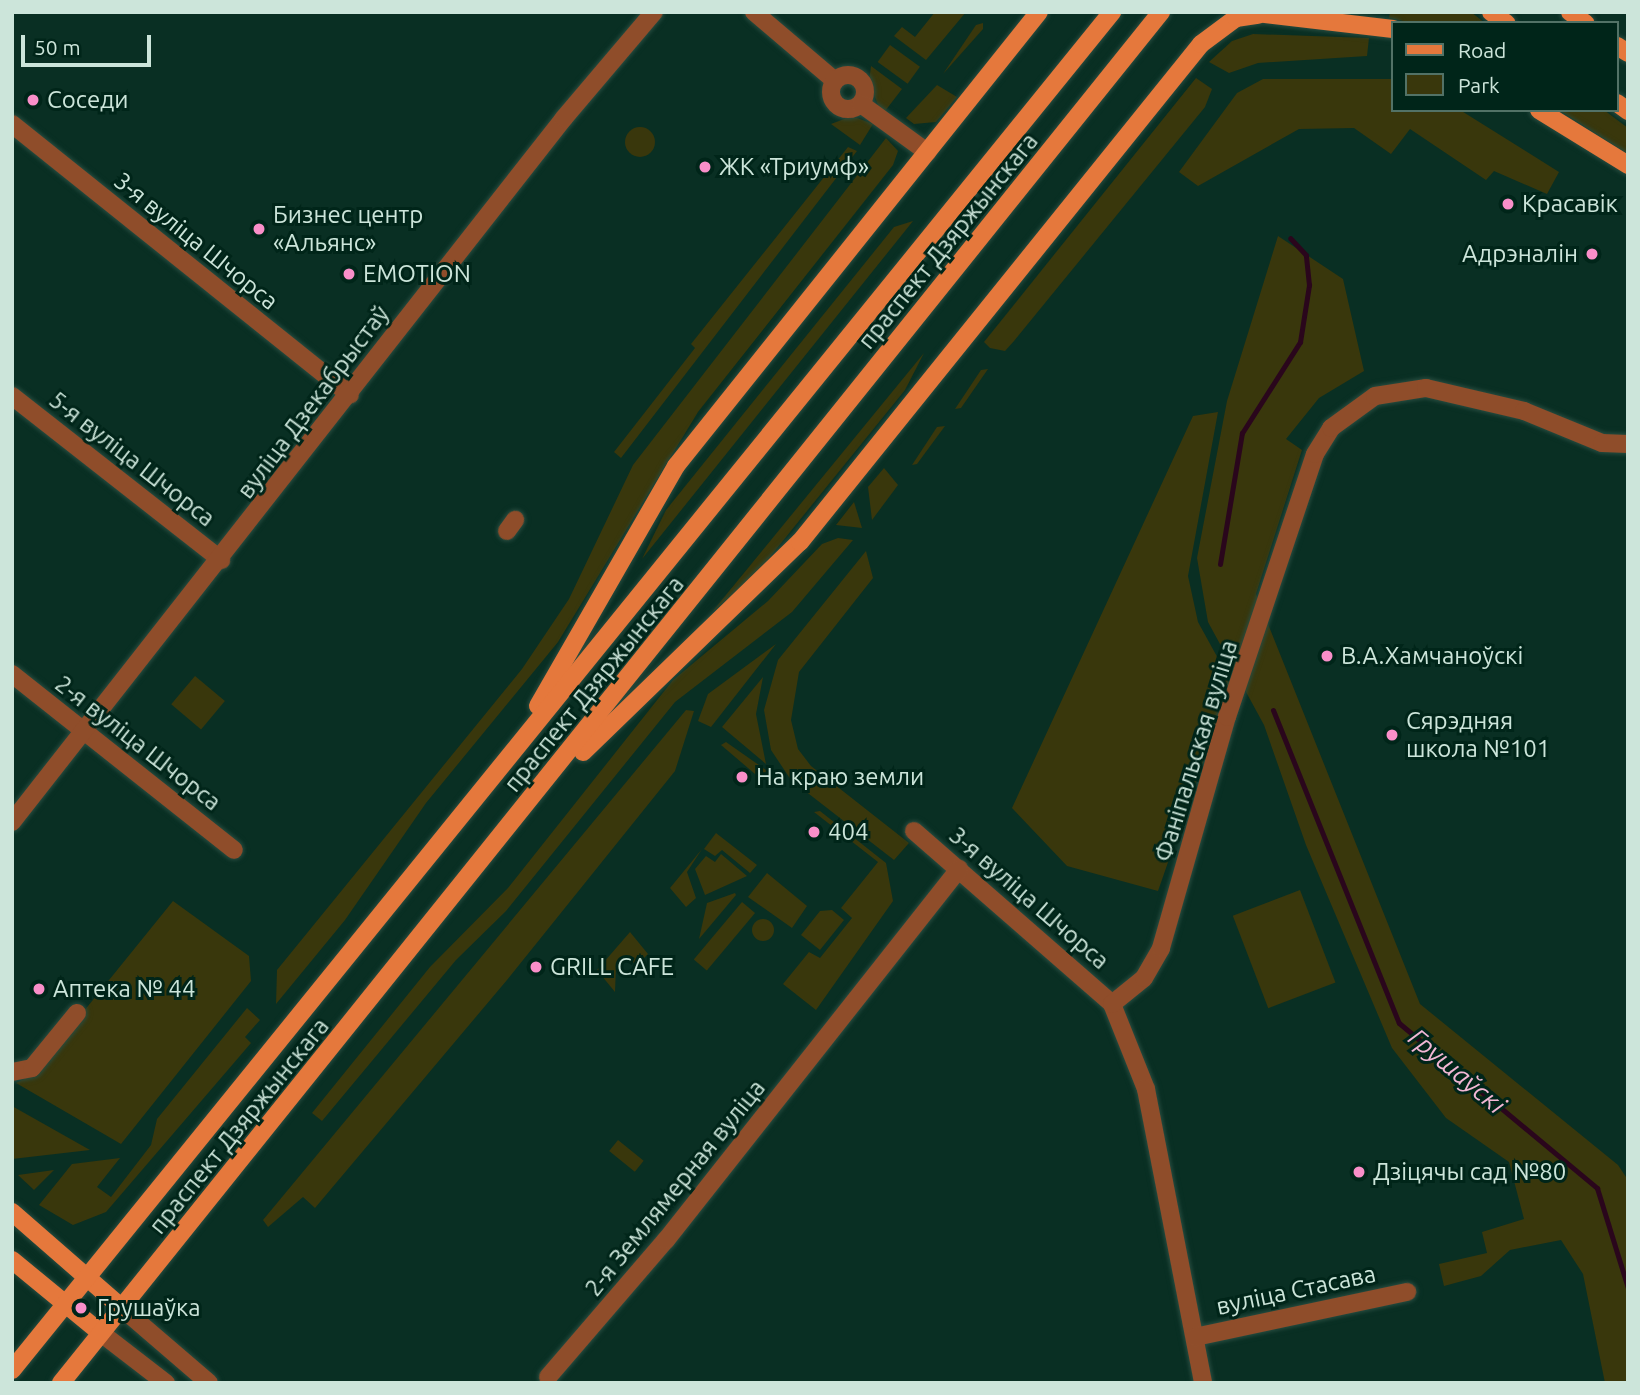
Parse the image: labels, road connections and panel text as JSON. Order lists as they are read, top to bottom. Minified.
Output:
{"streets":{"main road":["праспект Дзяржынскага"],"street":["3-я вуліца Шчорса","вуліца Дзекабрыстаў","5-я вуліца Шчорса","2-я вуліца Шчорса","Фаніпальская вуліца","2-я Землямерная вуліца","вуліца Стасава"]},"crossings":[["3-я вуліца Шчорса","вуліца Дзекабрыстаў"],["3-я вуліца Шчорса","Фаніпальская вуліца"],["3-я вуліца Шчорса","2-я Землямерная вуліца"],["вуліца Дзекабрыстаў","5-я вуліца Шчорса"],["вуліца Дзекабрыстаў","2-я вуліца Шчорса"]],"water":["Грушаўскі"],"places":["Соседи","ЖК «Триумф»","Красавік","Бизнес центр «Альянс»","Адрэналін","EMOTION","В.А.Хамчаноўскі","Сярэдняя школа №101","На краю земли","404","GRILL CAFE","Аптека № 44","Дзіцячы сад №80","Грушаўка"],"legend":["Road","Park"],"scale_bar":"50 m"}
